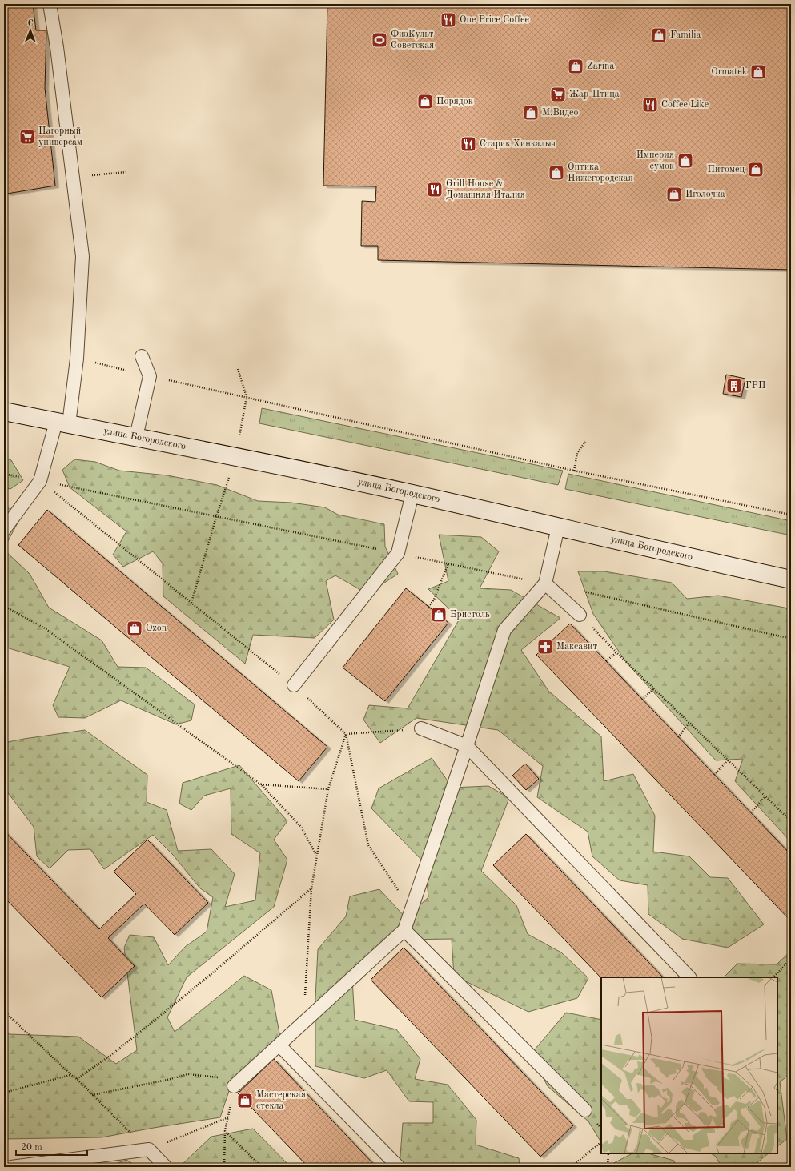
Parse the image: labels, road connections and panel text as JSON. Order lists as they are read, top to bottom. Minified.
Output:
{"streets":{"street":["улица Богородского"]},"places":{"restaurant":["One Price Coffee","Coffee Like","Старик Хинкалыч","Grill House & Домашняя Италия"],"shop":["Familia","Zarina","Ormatek","Порядок","М.Видео","Империя сумок","Питомец","Оптика Нижегородская","Иголочка","Бристоль","Ozon","Мастерская стекла"],"sports":["ФизКульт Советская"],"supermarket":["Жар-Птица","Нагорный универсам"],"building":["ГРП"],"pharmacy":["Максавит"]},"scale_bar":"20 m","north":"top"}
